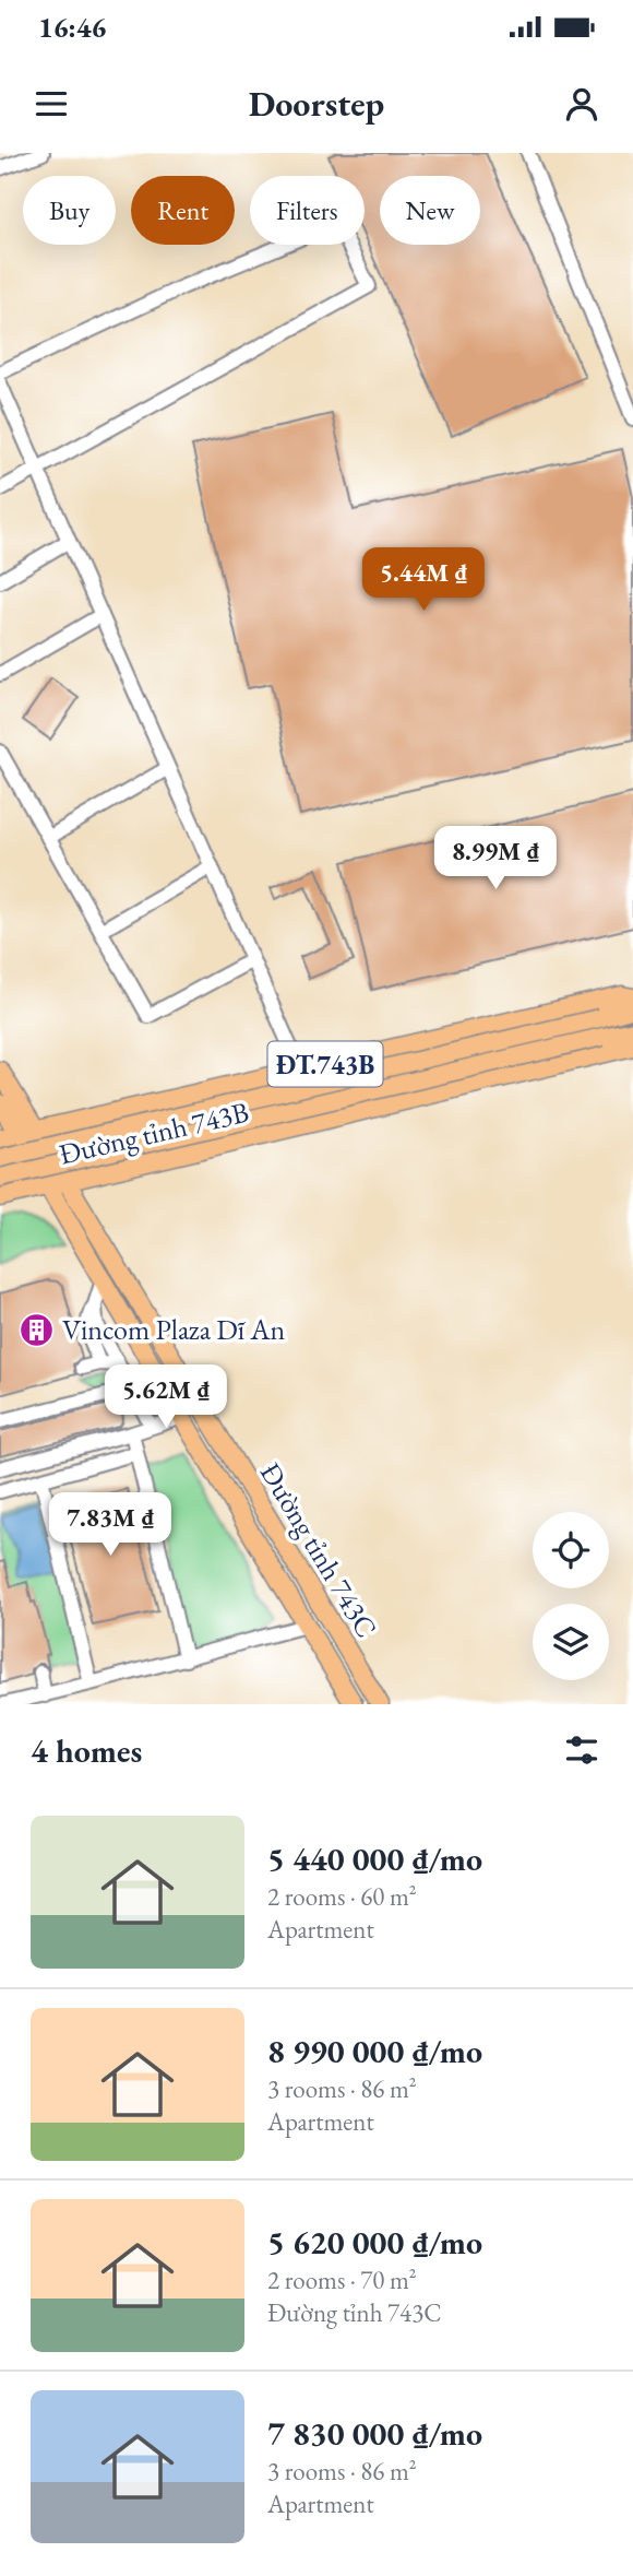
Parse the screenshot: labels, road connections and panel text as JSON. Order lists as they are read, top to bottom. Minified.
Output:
{"streets":{"main road":["ĐT.743B","Đường tỉnh 743B","Đường tỉnh 743C"]},"crossings":[["Đường tỉnh 743B","Đường tỉnh 743C"]],"places":{"building":["Vincom Plaza Dĩ An"]},"page":{"status":"16:46","header":"Doorstep","chip":["Buy","Rent","Filters","New"],"price":["5.44M ₫","8.99M ₫","5.62M ₫","7.83M ₫"],"heading":"4 homes","list":[{"name":"5 440 000 ₫/mo","note":"2 rooms · 60 m² · Apartment"},{"name":"8 990 000 ₫/mo","note":"3 rooms · 86 m² · Apartment"},{"name":"5 620 000 ₫/mo","note":"2 rooms · 70 m² · Đường tỉnh 743C"},{"name":"7 830 000 ₫/mo","note":"3 rooms · 86 m² · Apartment"}]}}
